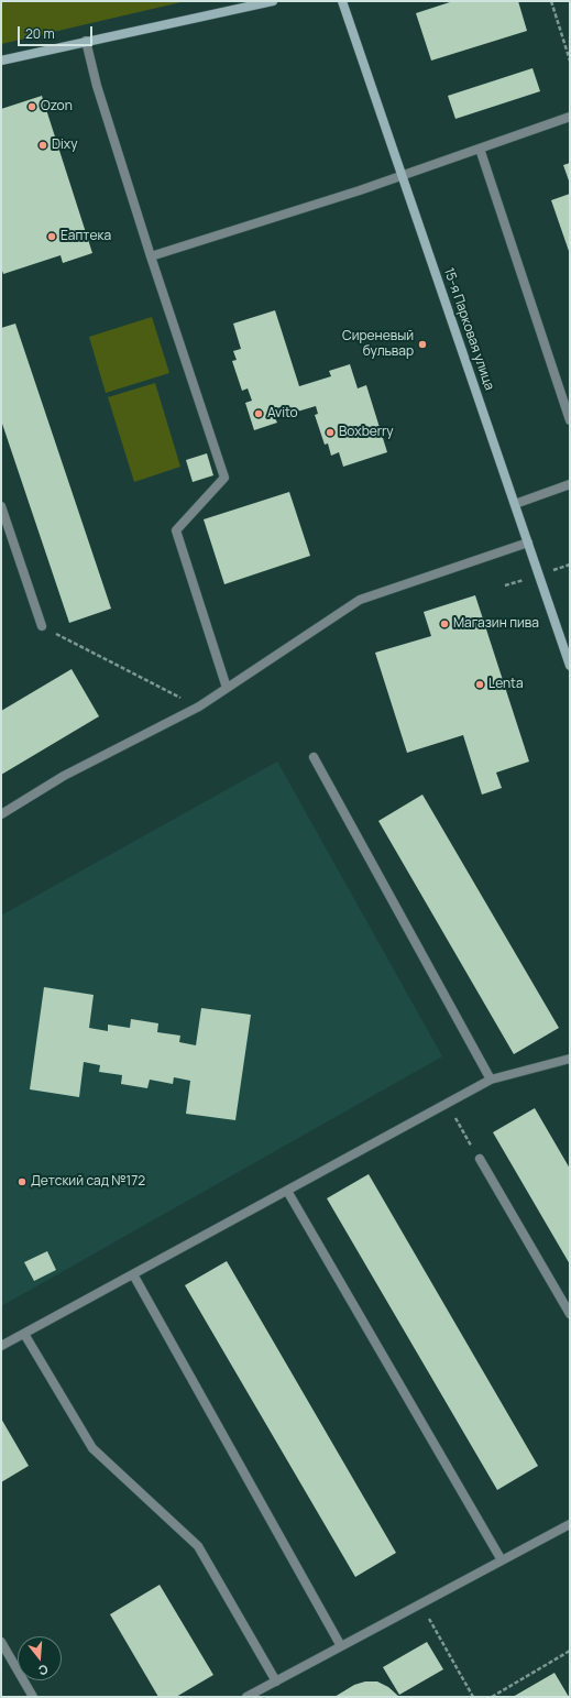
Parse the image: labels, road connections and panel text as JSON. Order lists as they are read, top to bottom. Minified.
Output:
{"streets":{"street":["15-я Парковая улица"]},"places":["Ozon","Dixy","Еаптека","Сиреневый бульвар","Avito","Boxberry","Магазин пива","Lenta","Детский сад №172"],"scale_bar":"20 m","north":"bottom"}
